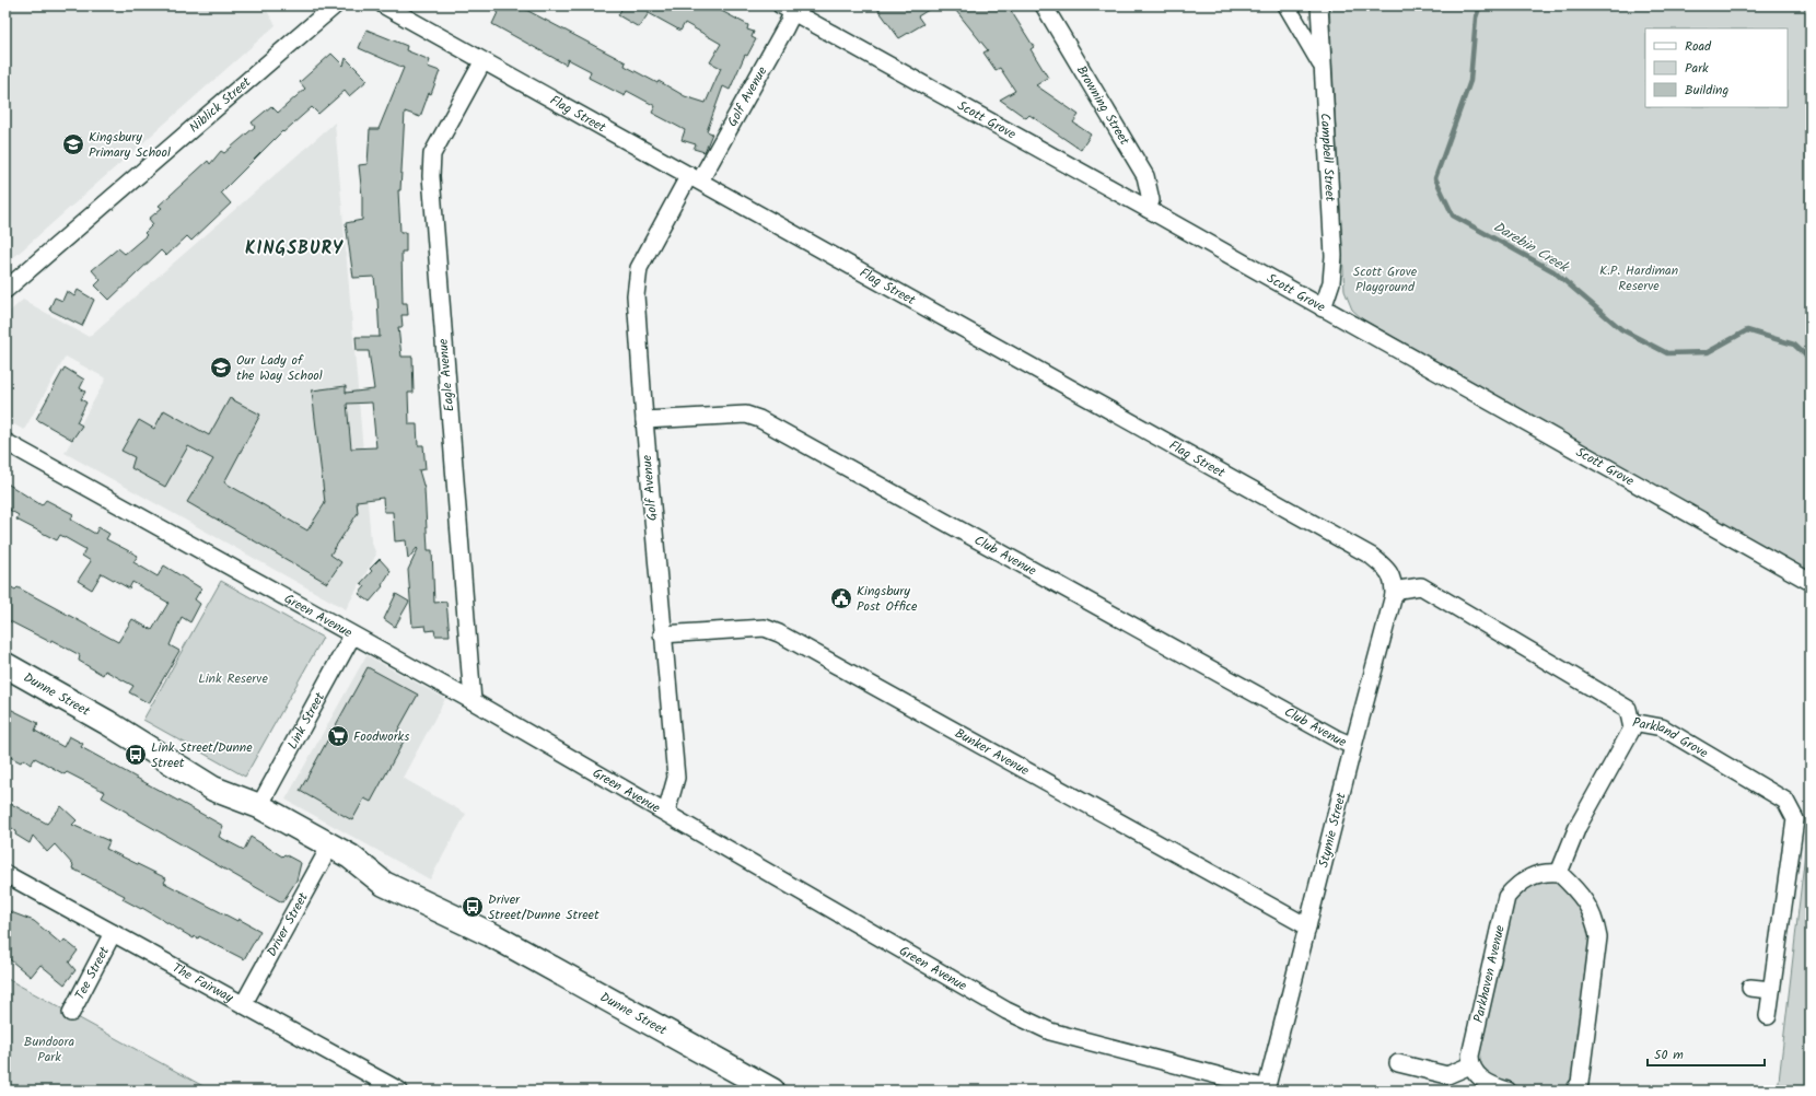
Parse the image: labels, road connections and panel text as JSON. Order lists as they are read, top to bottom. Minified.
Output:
{"streets":{"main road":["Dunne Street"],"street":["Golf Avenue","Niblick Street","Browning Street","Flag Street","Scott Grove","Campbell Street","Eagle Avenue","Club Avenue","Green Avenue","Link Street","Parkland Grove","Bunker Avenue","Stymie Street","Driver Street","Tee Street","Parkhaven Avenue","The Fairway"]},"crossings":[["Golf Avenue","Flag Street"],["Golf Avenue","Scott Grove"],["Golf Avenue","Club Avenue"],["Golf Avenue","Green Avenue"],["Golf Avenue","Bunker Avenue"],["Browning Street","Scott Grove"],["Flag Street","Eagle Avenue"],["Flag Street","Stymie Street"],["Scott Grove","Campbell Street"],["Eagle Avenue","Green Avenue"],["Club Avenue","Stymie Street"],["Green Avenue","Link Street"],["Green Avenue","Stymie Street"],["Dunne Street","Link Street"],["Dunne Street","Driver Street"],["Parkland Grove","Stymie Street"],["Bunker Avenue","Stymie Street"],["Driver Street","The Fairway"],["Tee Street","The Fairway"]],"districts":["KINGSBURY"],"water":["Darebin Creek"],"parks":["K.P. Hardiman Reserve","Scott Grove Playground","Link Reserve","Bundoora Park"],"places":{"school or university":["Kingsbury Primary School","Our Lady of the Way School"],"public building":["Kingsbury Post Office"],"supermarket":["Foodworks"],"bus stop":["Link Street/Dunne Street","Driver Street/Dunne Street"]},"legend":["Road","Park","Building"],"scale_bar":"50 m"}
